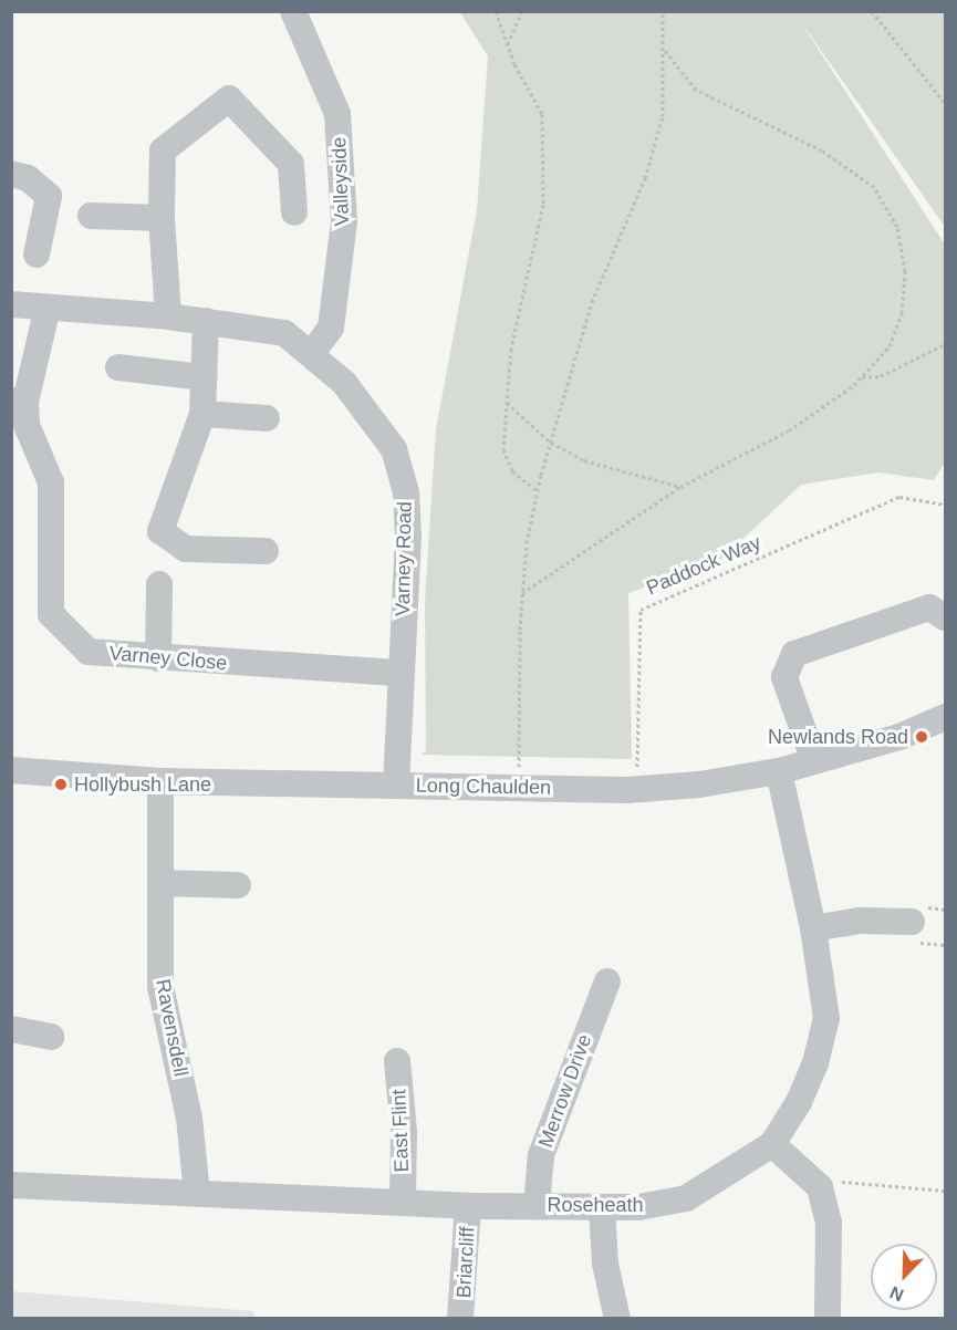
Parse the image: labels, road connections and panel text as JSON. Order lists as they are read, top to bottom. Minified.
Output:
{"streets":{"street":["Valleyside","Varney Road","Varney Close","Long Chaulden","Ravensdell","Merrow Drive","East Flint","Roseheath","Briarcliff"],"path":["Paddock Way"]},"crossings":[["Valleyside","Varney Road"],["Varney Road","Varney Close"],["Varney Road","Long Chaulden"],["Paddock Way","Long Chaulden"],["Long Chaulden","Ravensdell"],["Long Chaulden","Roseheath"],["Ravensdell","Roseheath"],["Merrow Drive","Roseheath"],["East Flint","Roseheath"],["Roseheath","Briarcliff"]],"places":["Newlands Road","Hollybush Lane"],"north":"bottom left"}
